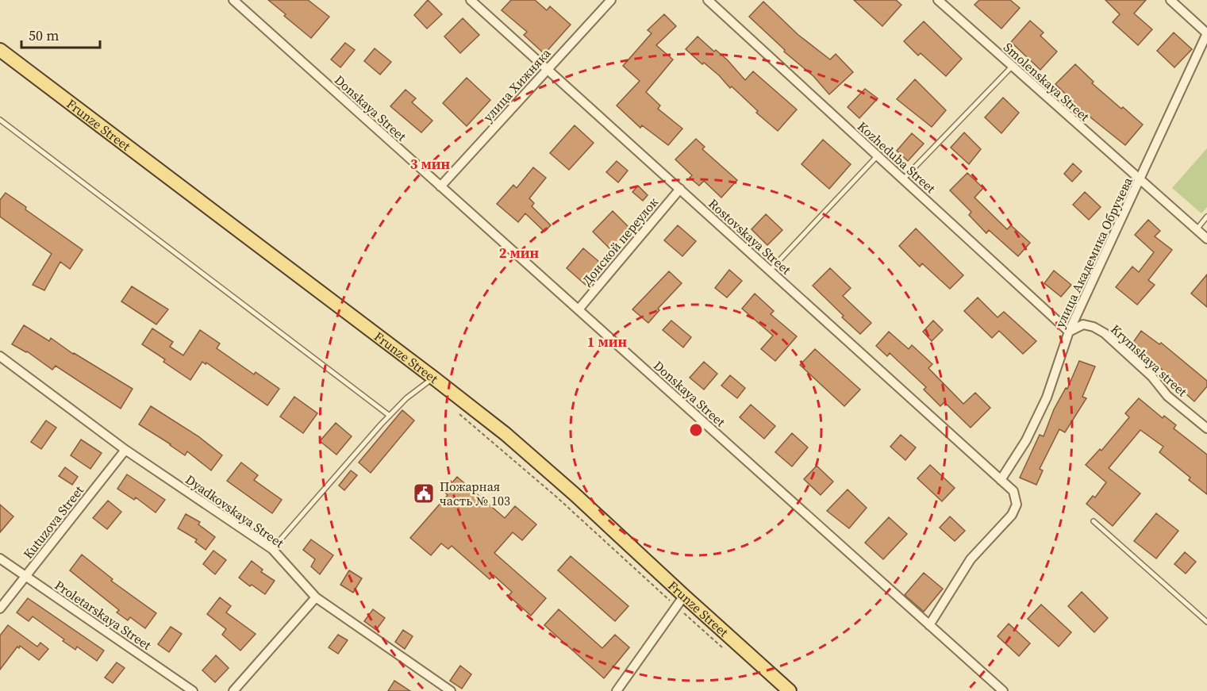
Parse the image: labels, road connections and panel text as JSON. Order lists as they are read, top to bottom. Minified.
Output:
{"streets":{"main road":["Frunze Street"],"street":["Smolenskaya Street","улица Хижняка","Donskaya Street","Kozheduba Street","Rostovskaya Street","Донской переулок","улица Академика Обручева","Krymskaya street","Dyadkovskaya Street","Kutuzova Street","Proletarskaya Street"]},"crossings":[["Smolenskaya Street","улица Академика Обручева"],["улица Хижняка","Donskaya Street"],["улица Хижняка","Rostovskaya Street"],["Donskaya Street","Rostovskaya Street"],["Donskaya Street","Донской переулок"],["Kozheduba Street","улица Академика Обручева"],["Kozheduba Street","Krymskaya street"],["Rostovskaya Street","Донской переулок"],["Rostovskaya Street","улица Академика Обручева"],["улица Академика Обручева","Krymskaya street"],["Dyadkovskaya Street","Kutuzova Street"],["Kutuzova Street","Proletarskaya Street"]],"places":{"public building":["Пожарная часть № 103"]},"scale_bar":"50 m","rings":["3 мин","2 мин","1 мин"]}
